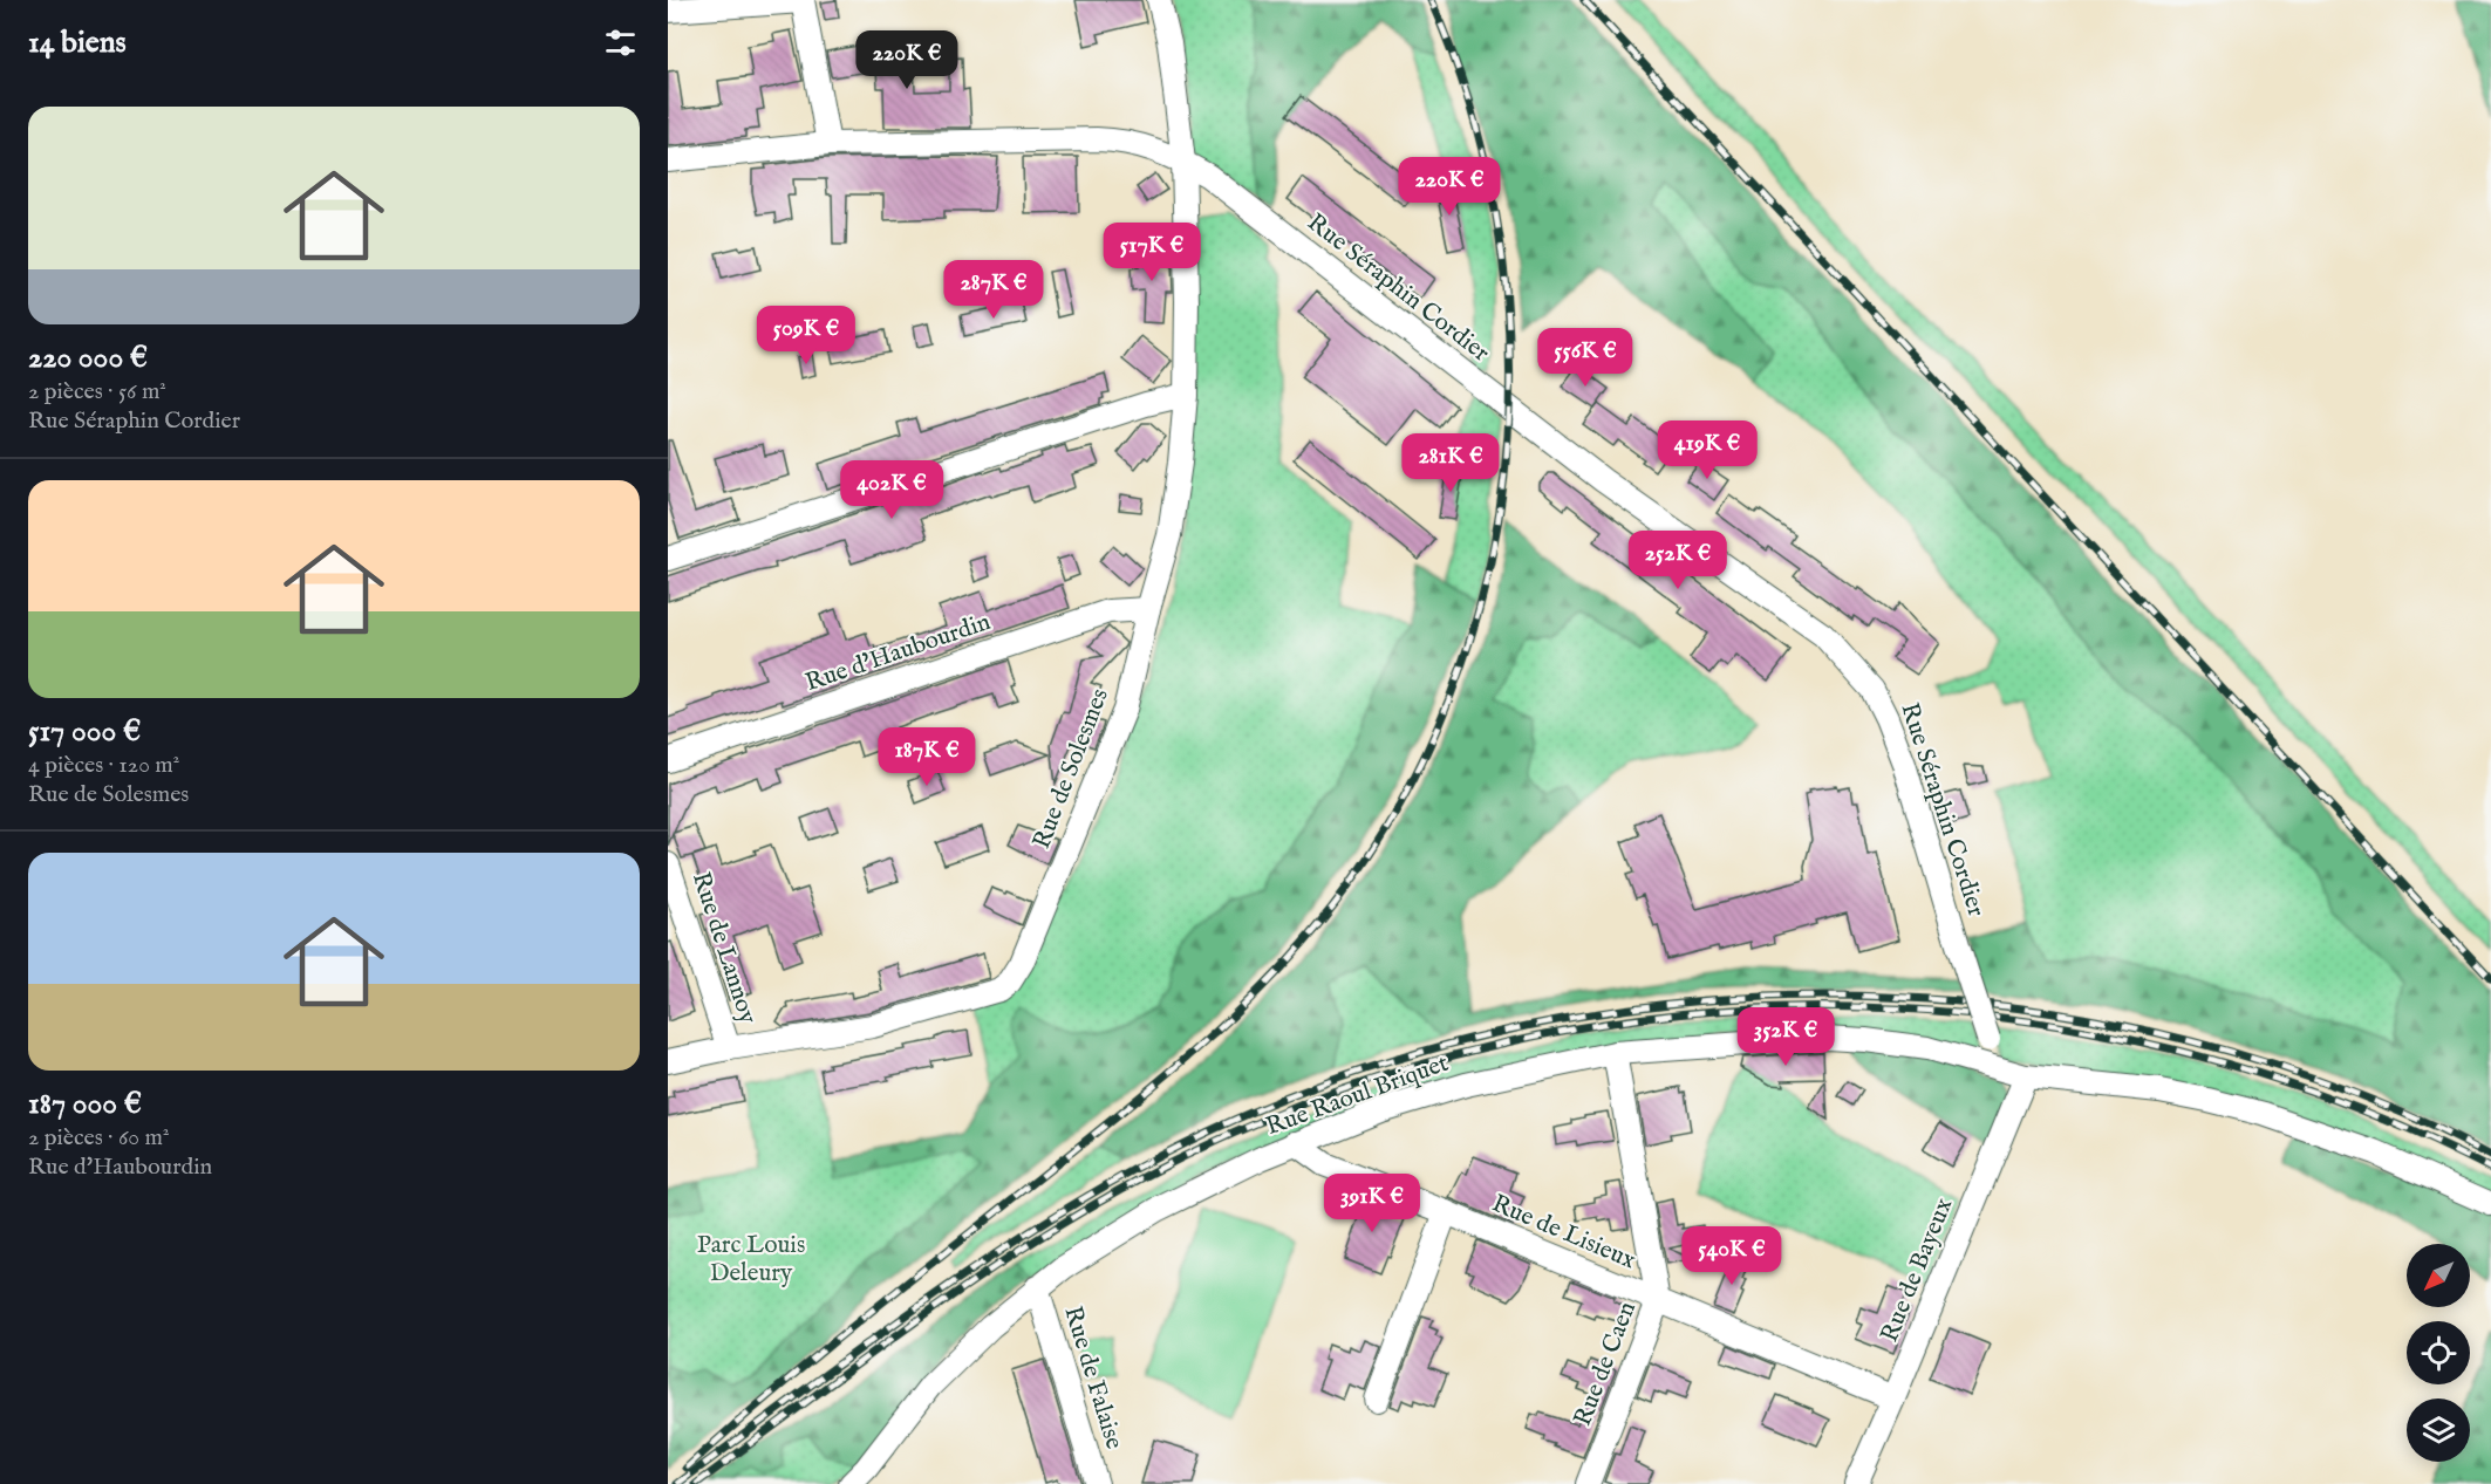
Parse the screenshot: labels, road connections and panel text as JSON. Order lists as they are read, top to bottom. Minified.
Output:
{"streets":{"street":["Rue Séraphin Cordier","Rue d'Haubourdin","Rue de Solesmes","Rue de Lannoy","Rue Raoul Briquet","Rue de Lisieux","Rue de Bayeux","Rue de Caen","Rue de Falaise"]},"crossings":[["Rue Séraphin Cordier","Rue de Solesmes"],["Rue Séraphin Cordier","Rue Raoul Briquet"],["Rue d'Haubourdin","Rue de Solesmes"],["Rue de Solesmes","Rue de Lannoy"],["Rue Raoul Briquet","Rue de Lisieux"],["Rue Raoul Briquet","Rue de Bayeux"],["Rue Raoul Briquet","Rue de Caen"],["Rue Raoul Briquet","Rue de Falaise"],["Rue de Lisieux","Rue de Bayeux"],["Rue de Lisieux","Rue de Caen"]],"parks":["Parc Louis Deleury"],"north":"bottom left","page":{"heading":"14 biens","price":["220K €","220K €","517K €","287K €","509K €","556K €","419K €","281K €","402K €","252K €","187K €","352K €","391K €","540K €"],"list":[{"name":"220 000 €","note":"2 pièces · 56 m² · Rue Séraphin Cordier"},{"name":"517 000 €","note":"4 pièces · 120 m² · Rue de Solesmes"},{"name":"187 000 €","note":"2 pièces · 60 m² · Rue d'Haubourdin"}]}}
